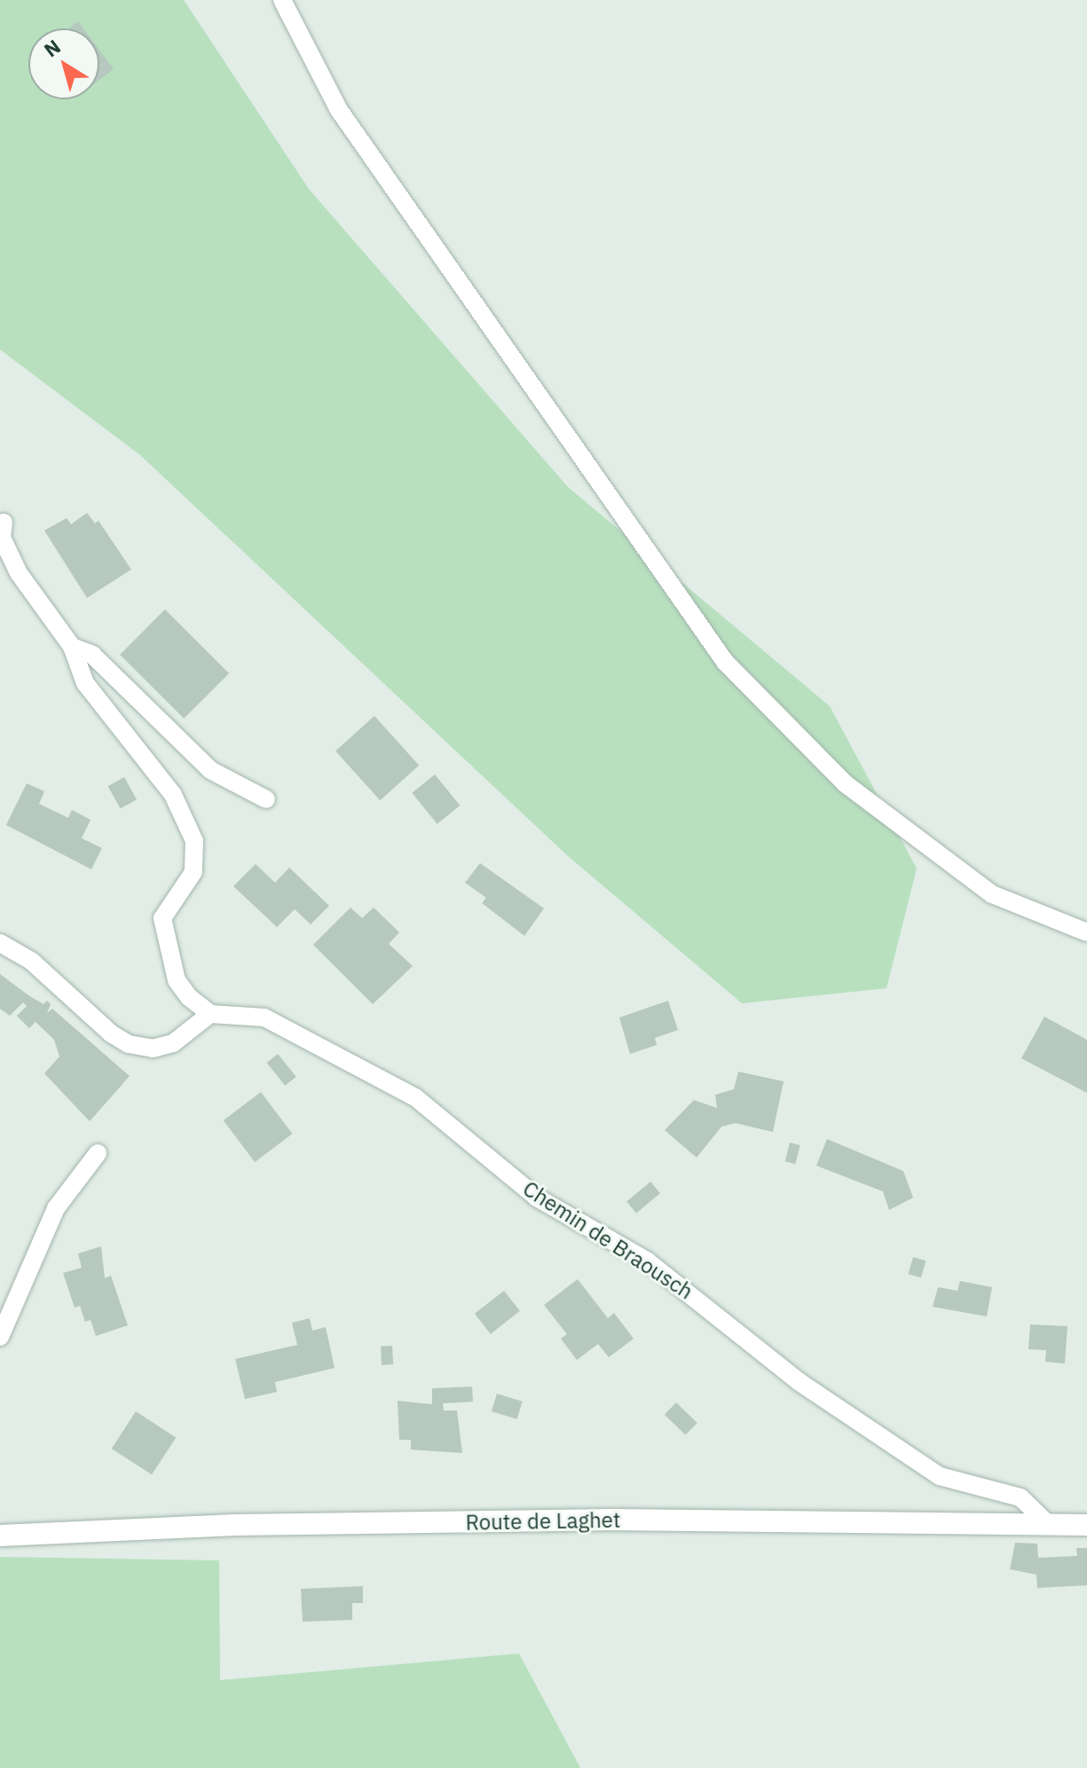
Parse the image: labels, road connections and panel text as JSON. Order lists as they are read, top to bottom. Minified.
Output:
{"streets":{"main road":["Route de Laghet"],"lane":["Chemin de Braousch"]},"crossings":[["Chemin de Braousch","Route de Laghet"]],"north":"top left"}
